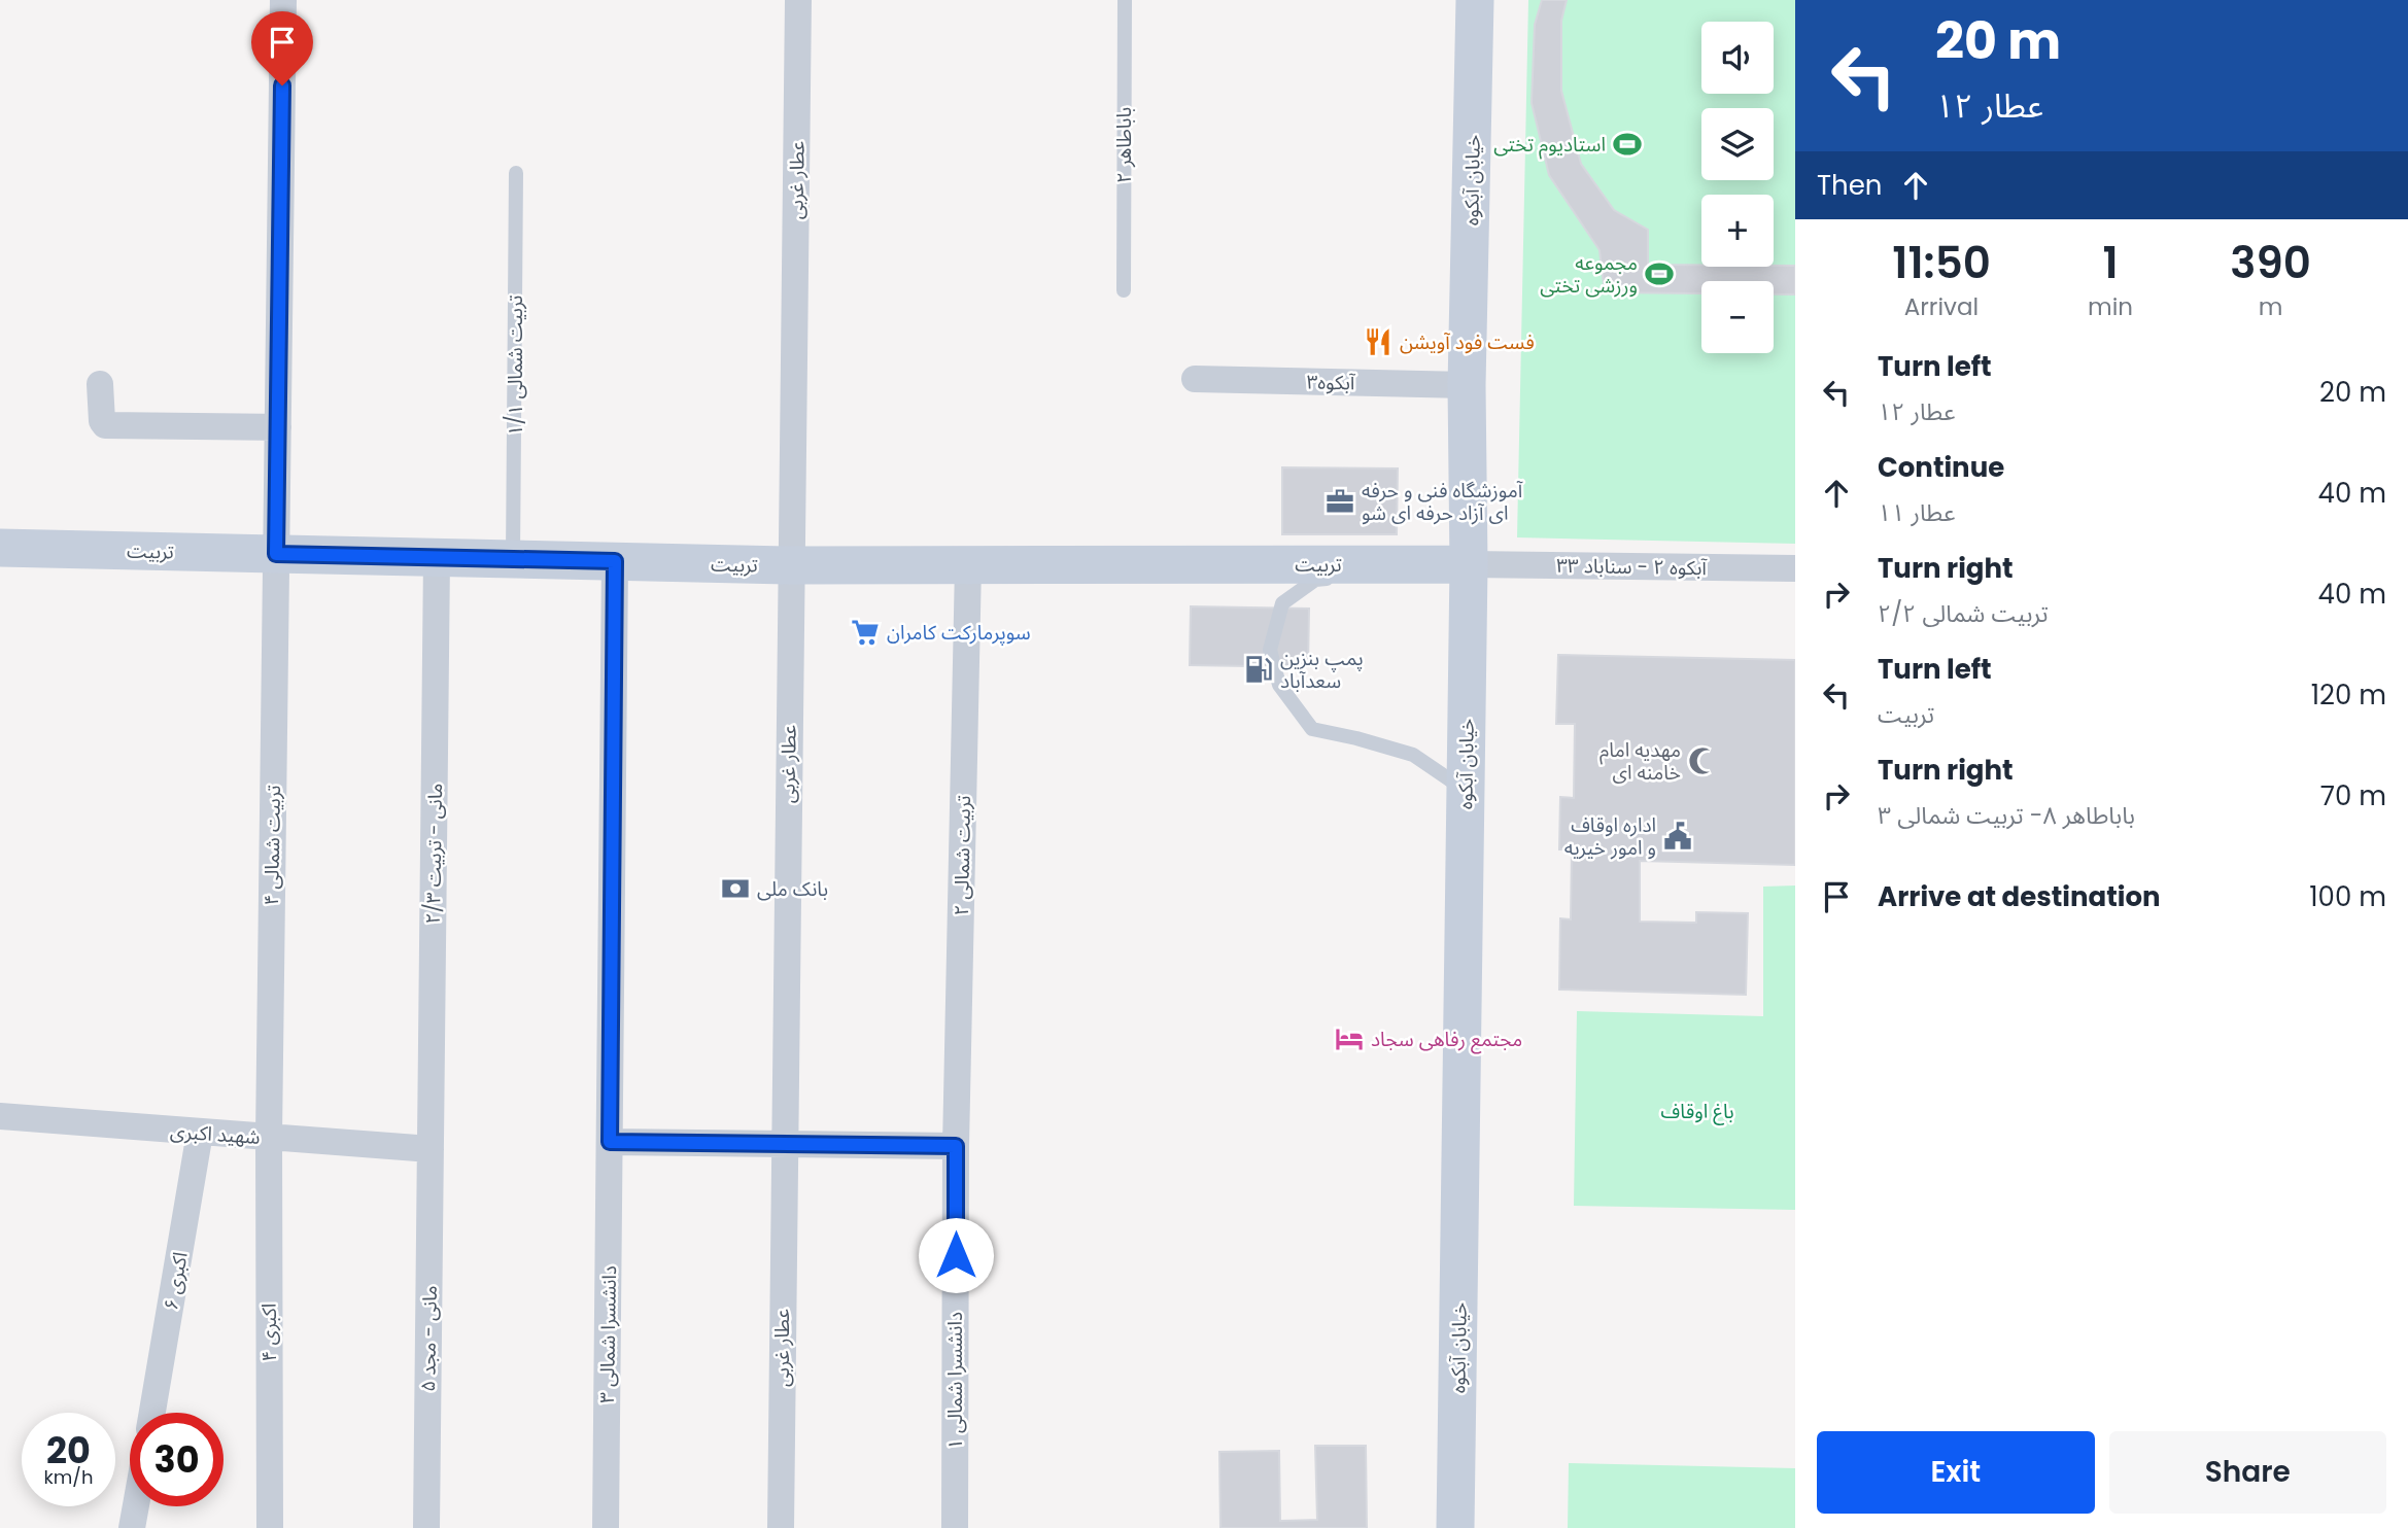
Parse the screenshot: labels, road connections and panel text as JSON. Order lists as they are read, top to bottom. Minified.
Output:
{"streets":{"main road":["خیابان آبکوه","تربیت"],"street":["عطار غربی","آبکوه۳","آبکوه ۲ - سناباد ۳۳","تربیت شمالی ۴","مانی - تربیت ۲/۳","تربیت شمالی ۲","شهید اکبری","اکبری ۶","اکبری ۴","دانشسرا شمالی ۳","مانی - مجد ۵","دانشسرا شمالی ۱"],"lane":["باباطاهر ۲","تربیت شمالی ۱/۱"]},"crossings":[["عطار غربی","تربیت"],["خیابان آبکوه","آبکوه۳"],["خیابان آبکوه","تربیت"],["خیابان آبکوه","آبکوه ۲ - سناباد ۳۳"],["تربیت شمالی ۱/۱","تربیت"],["تربیت","آبکوه ۲ - سناباد ۳۳"],["تربیت","تربیت شمالی ۴"],["تربیت","مانی - تربیت ۲/۳"],["تربیت","تربیت شمالی ۲"],["تربیت","دانشسرا شمالی ۳"],["تربیت شمالی ۴","شهید اکبری"],["تربیت شمالی ۴","اکبری ۴"],["مانی - تربیت ۲/۳","شهید اکبری"],["مانی - تربیت ۲/۳","مانی - مجد ۵"],["تربیت شمالی ۲","دانشسرا شمالی ۱"],["شهید اکبری","اکبری ۶"],["شهید اکبری","اکبری ۴"],["شهید اکبری","مانی - مجد ۵"]],"parks":["باغ اوقاف"],"places":{"sports":["استادیوم تختی","مجموعه ورزشی تختی"],"restaurant":["فست فود آویشن"],"office":["آموزشگاه فنی و حرفه ای آزاد حرفه ای شو"],"supermarket":["سوپرمارکت کامران"],"fuel station":["پمپ بنزین سعدآباد"],"mosque":["مهدیه امام خامنه ای"],"public building":["اداره اوقاف و امور خیریه"],"bank":["بانک ملی"],"hotel":["مجتمع رفاهی سجاد"]},"page":{"turn":["20 m","عطار ۱۲"],"map_buttons":["+","−"],"then":"Then","eta":["11:50","Arrival","1","min","390","m"],"list":[{"name":"Turn left","note":"عطار ۱۲","value":"20 m"},{"name":"Continue","note":"عطار ۱۱","value":"40 m"},{"name":"Turn right","note":"تربیت شمالی ۲/۲","value":"40 m"},{"name":"Turn left","note":"تربیت","value":"120 m"},{"name":"Turn right","note":"باباطاهر ۸- تربیت شمالی ۳","value":"70 m"},{"name":"Arrive at destination","value":"100 m"}],"speed":"20 km/h","limit":"30","buttons":["Exit","Share"]}}
